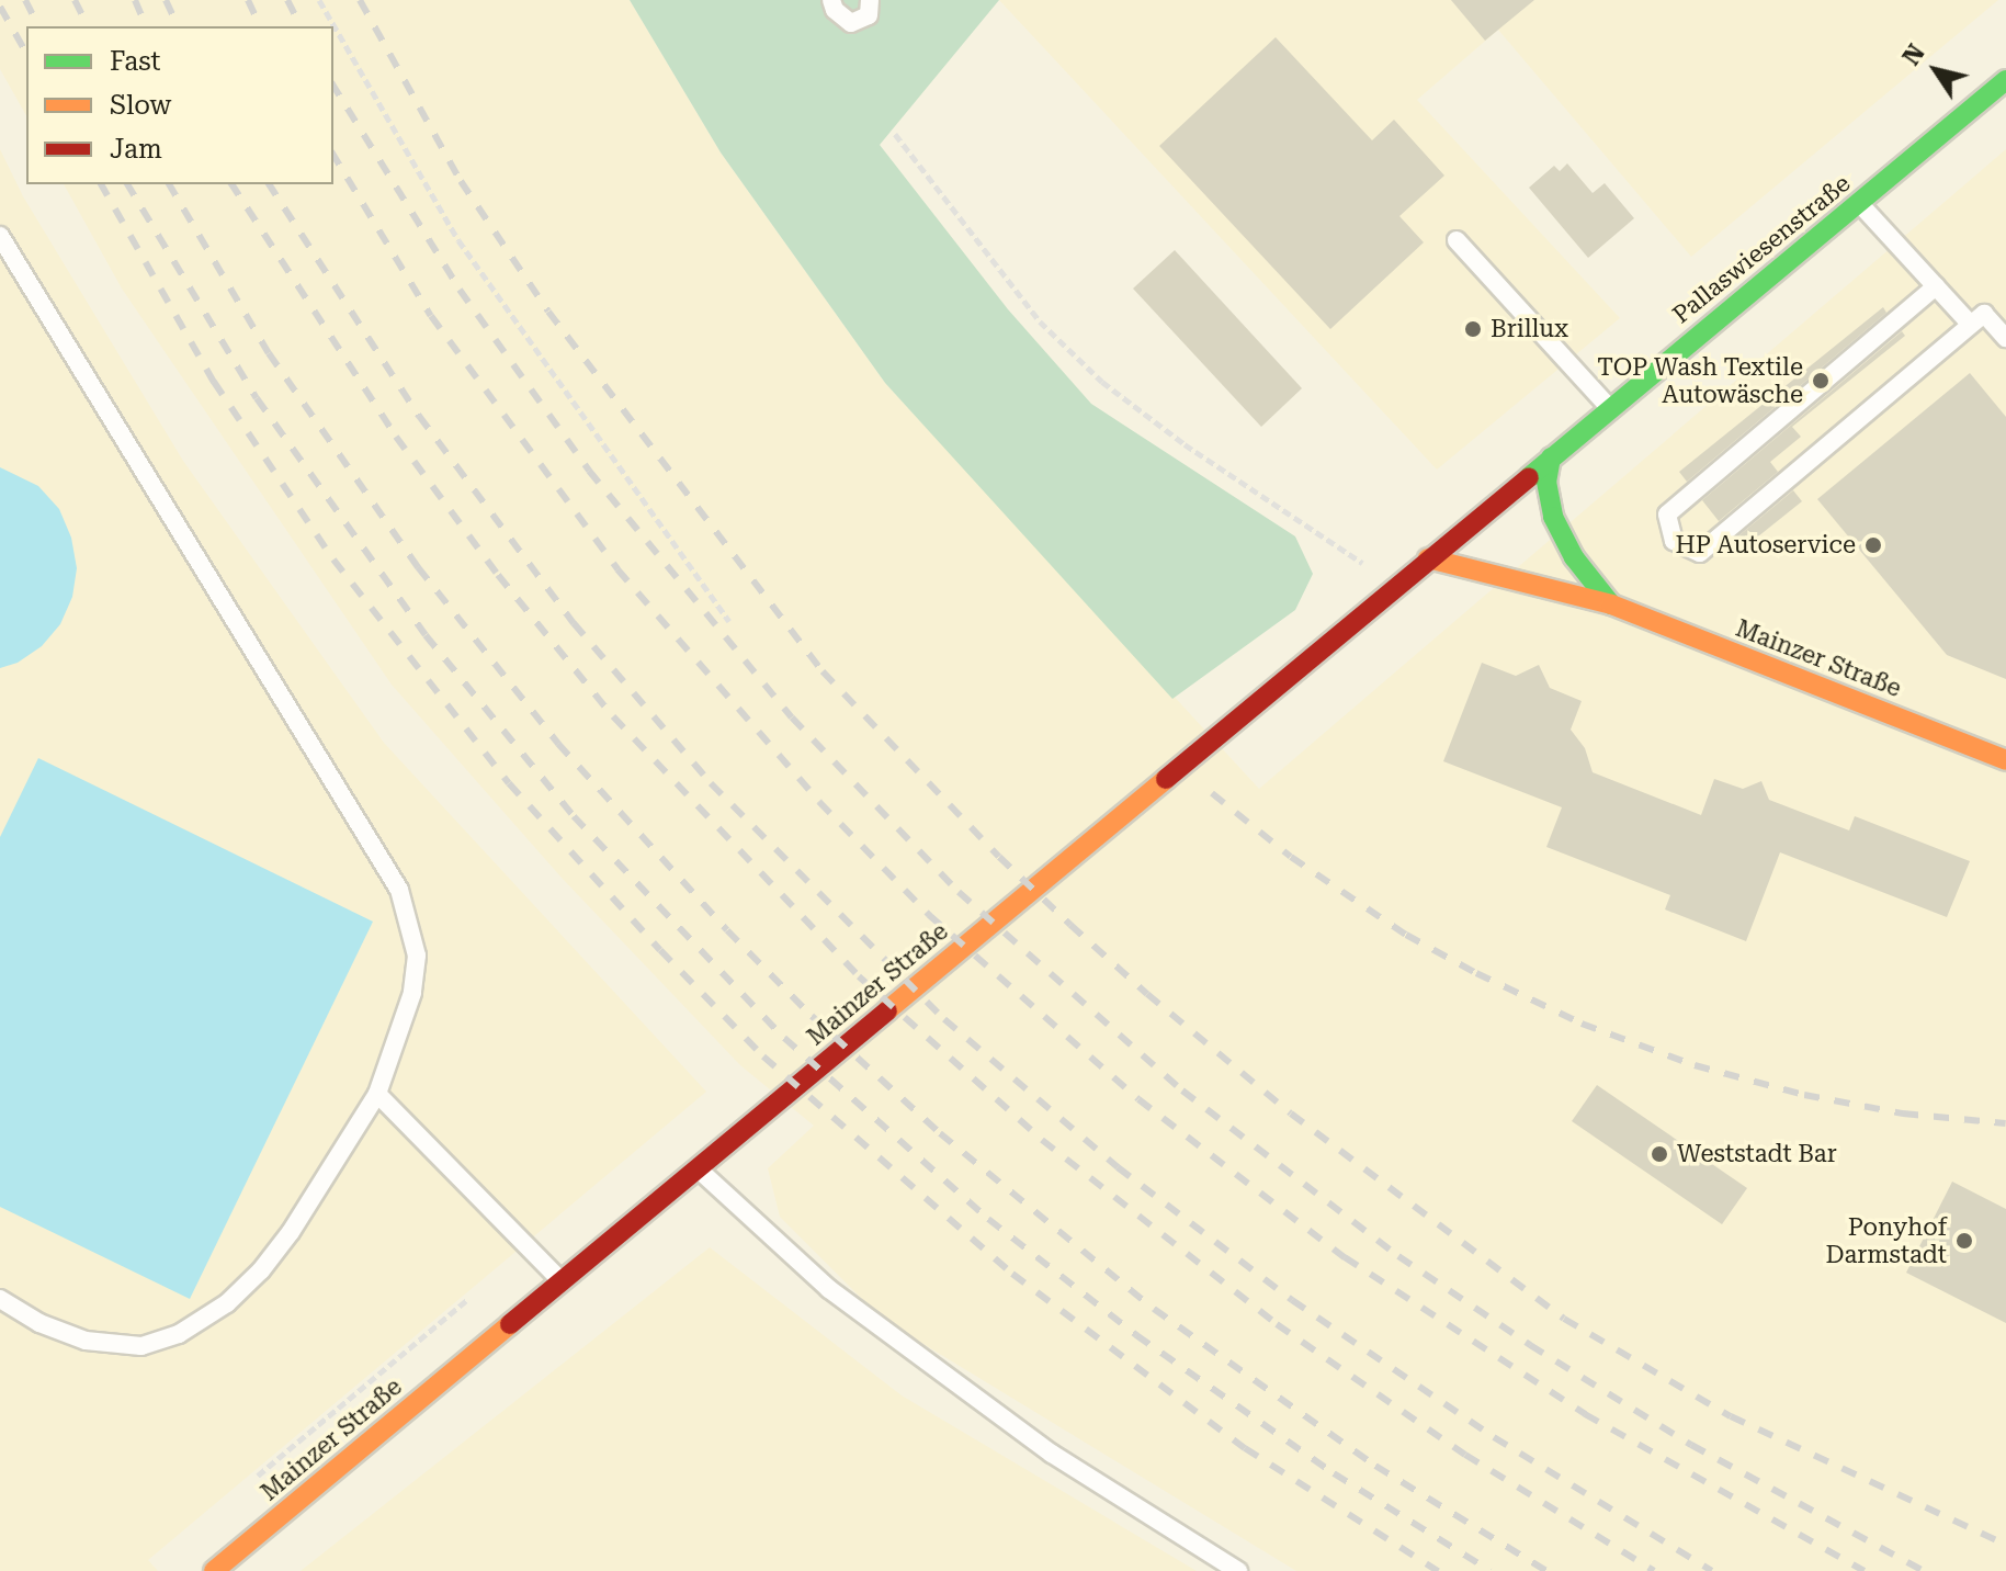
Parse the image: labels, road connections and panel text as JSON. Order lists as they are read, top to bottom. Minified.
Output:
{"streets":{"main road":["Pallaswiesenstraße","Mainzer Straße"]},"crossings":[["Pallaswiesenstraße","Mainzer Straße"]],"places":["Brillux","TOP Wash Textile Autowäsche","HP Autoservice","Weststadt Bar","Ponyhof Darmstadt"],"legend":["Fast","Slow","Jam"],"north":"top left"}
